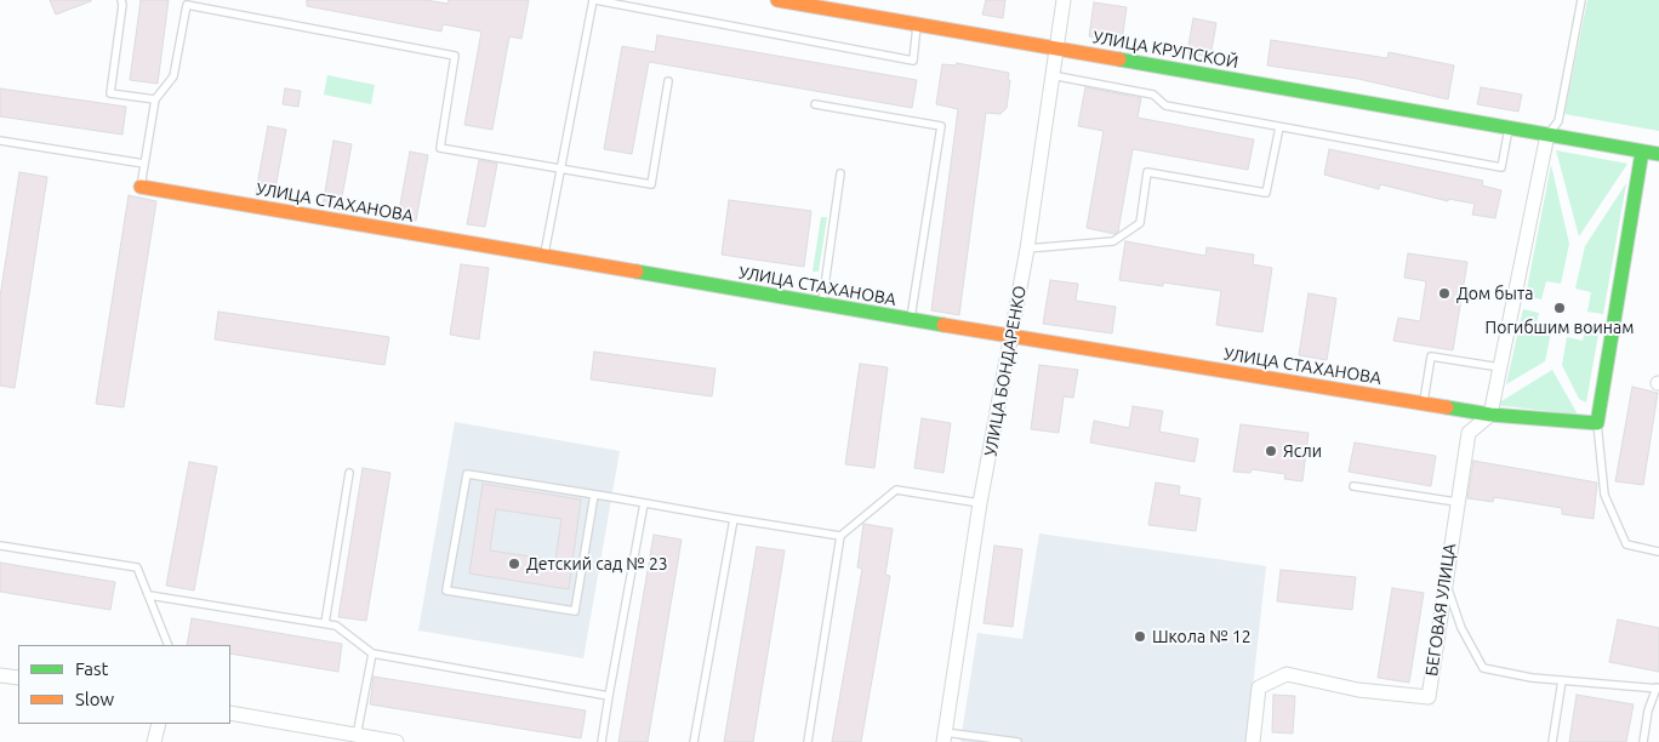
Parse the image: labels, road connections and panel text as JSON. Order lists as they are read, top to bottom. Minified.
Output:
{"streets":{"street":["УЛИЦА КРУПСКОЙ","УЛИЦА СТАХАНОВА","УЛИЦА БОНДАРЕНКО","БЕГОВАЯ УЛИЦА"]},"crossings":[["УЛИЦА КРУПСКОЙ","УЛИЦА БОНДАРЕНКО"],["УЛИЦА СТАХАНОВА","УЛИЦА БОНДАРЕНКО"],["УЛИЦА СТАХАНОВА","БЕГОВАЯ УЛИЦА"]],"places":["Дом быта","Погибшим воинам","Ясли","Детский сад № 23","Школа № 12"],"legend":["Fast","Slow"]}
